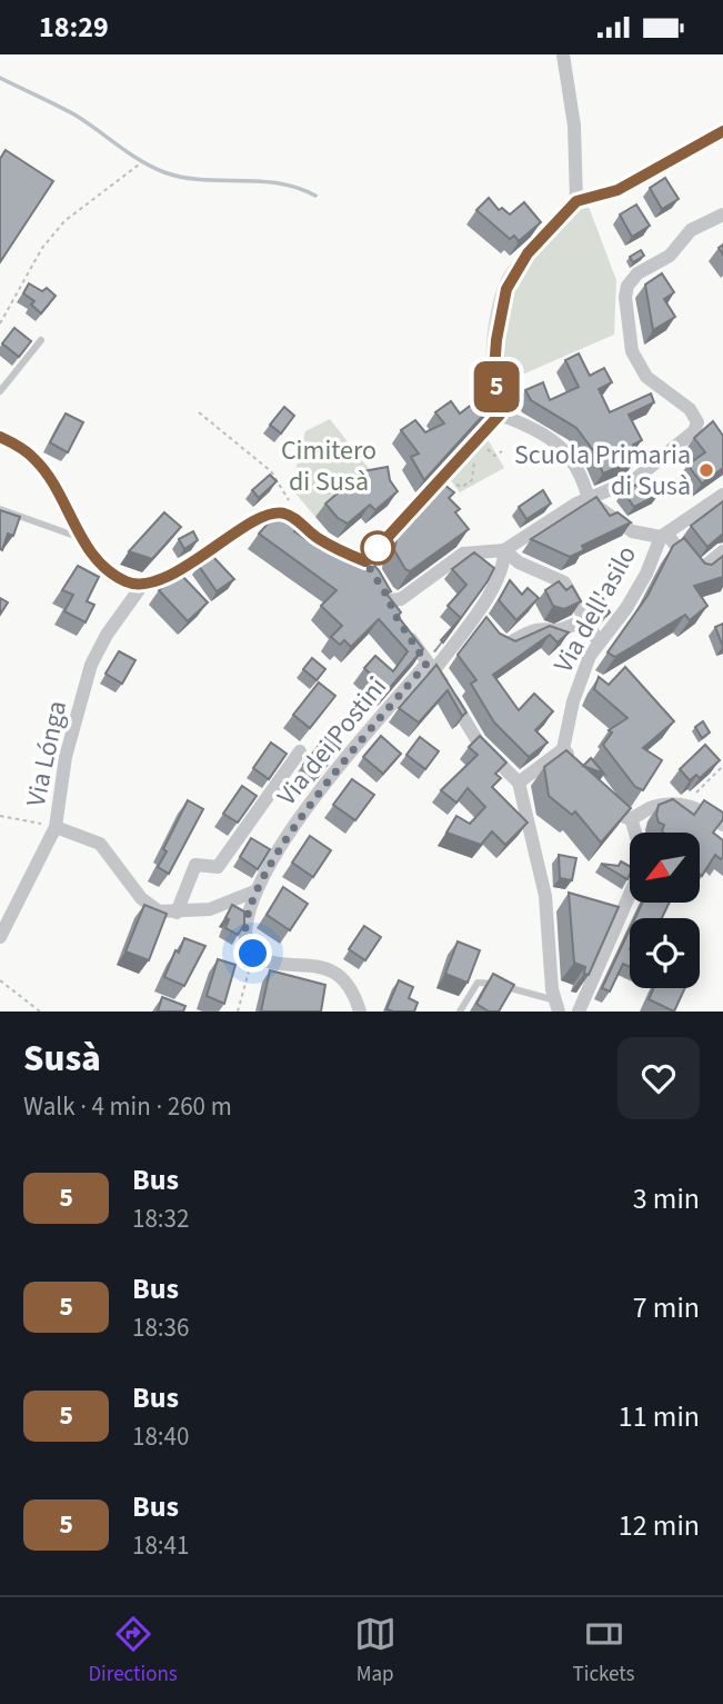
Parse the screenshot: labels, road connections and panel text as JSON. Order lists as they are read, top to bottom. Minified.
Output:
{"streets":{"street":["Via dell'asilo","Via dei Postini","Via Lónga"]},"parks":["Cimitero di Susà"],"places":["Scuola Primaria di Susà"],"lines":["bus line 5"],"north":"bottom left","page":{"status":"18:29","on_map":"5","heading":["Susà","Walk · 4 min · 260 m"],"list":[{"mark":"5","name":"Bus","note":"18:32","value":"3 min"},{"mark":"5","name":"Bus","note":"18:36","value":"7 min"},{"mark":"5","name":"Bus","note":"18:40","value":"11 min"},{"mark":"5","name":"Bus","note":"18:41","value":"12 min"}],"tabs":["Directions","Map","Tickets"]}}
